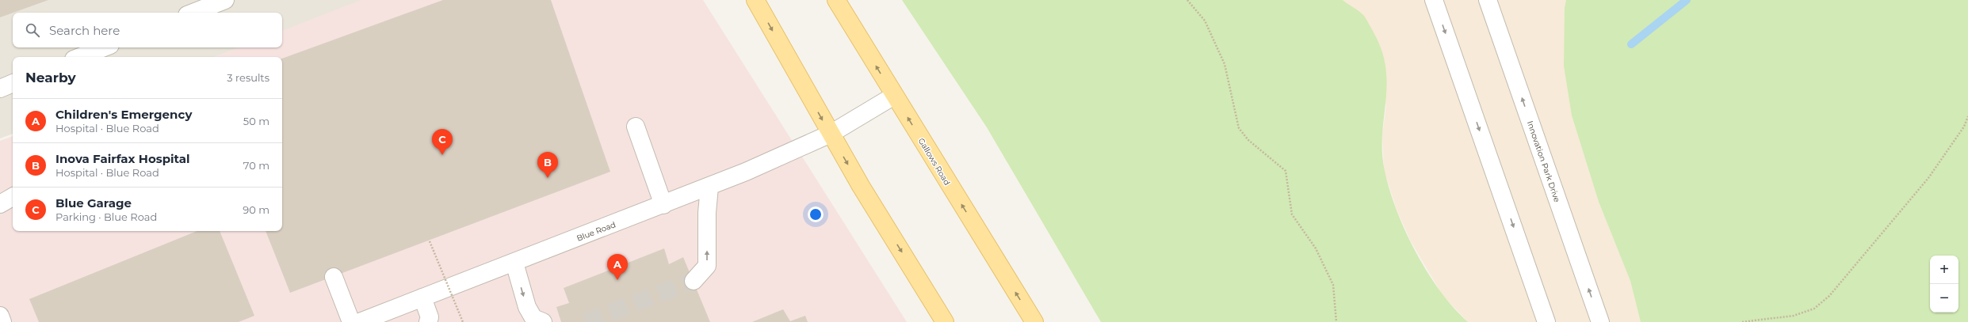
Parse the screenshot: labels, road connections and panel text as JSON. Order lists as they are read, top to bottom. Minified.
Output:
{"streets":{"main road":["Gallows Road"],"street":["Innovation Park Drive","Blue Road"]},"crossings":[["Gallows Road","Blue Road"]],"page":{"search":"Search here","heading":["Nearby","3 results"],"list":[{"mark":"A","name":"Children's Emergency","note":"Hospital · Blue Road","value":"50 m"},{"mark":"B","name":"Inova Fairfax Hospital","note":"Hospital · Blue Road","value":"70 m"},{"mark":"C","name":"Blue Garage","note":"Parking · Blue Road","value":"90 m"}],"pins":["C","B","A"],"map_buttons":["+","−"]}}
